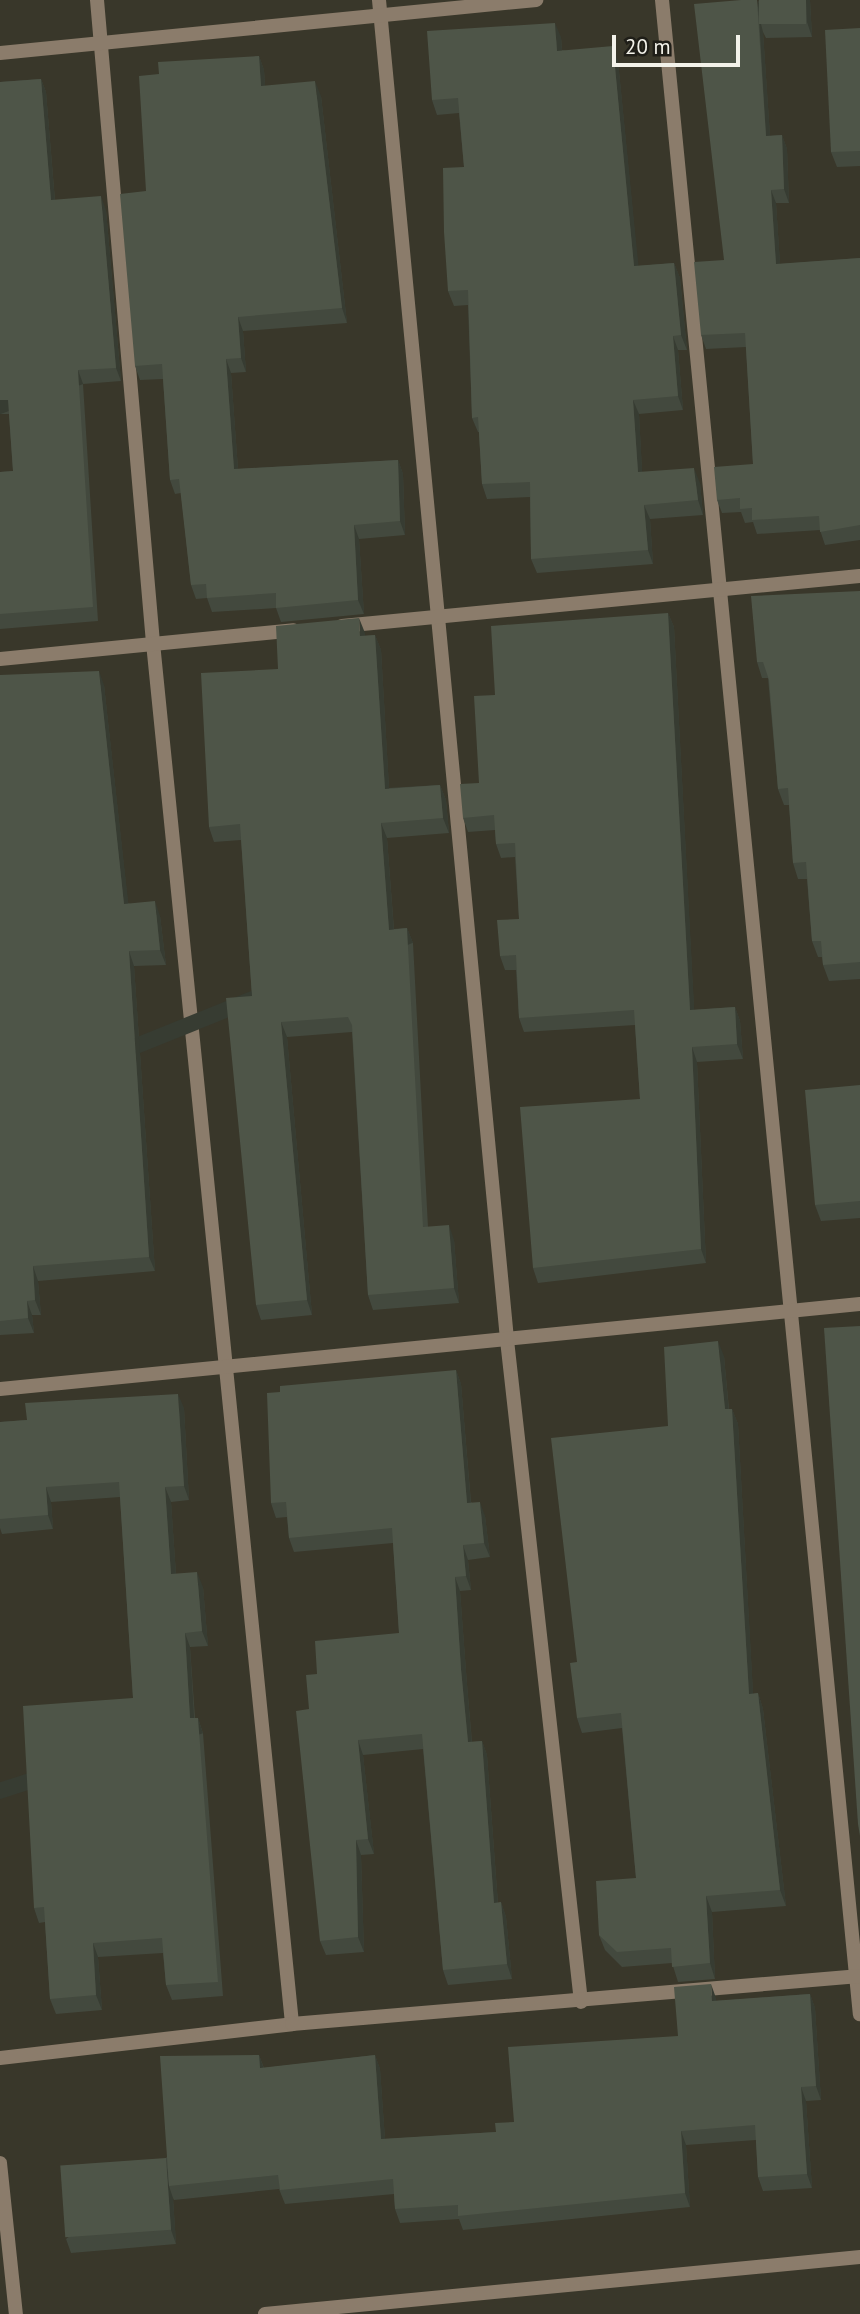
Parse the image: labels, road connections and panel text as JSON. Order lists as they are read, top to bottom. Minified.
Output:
{"scale_bar":"20 m"}
